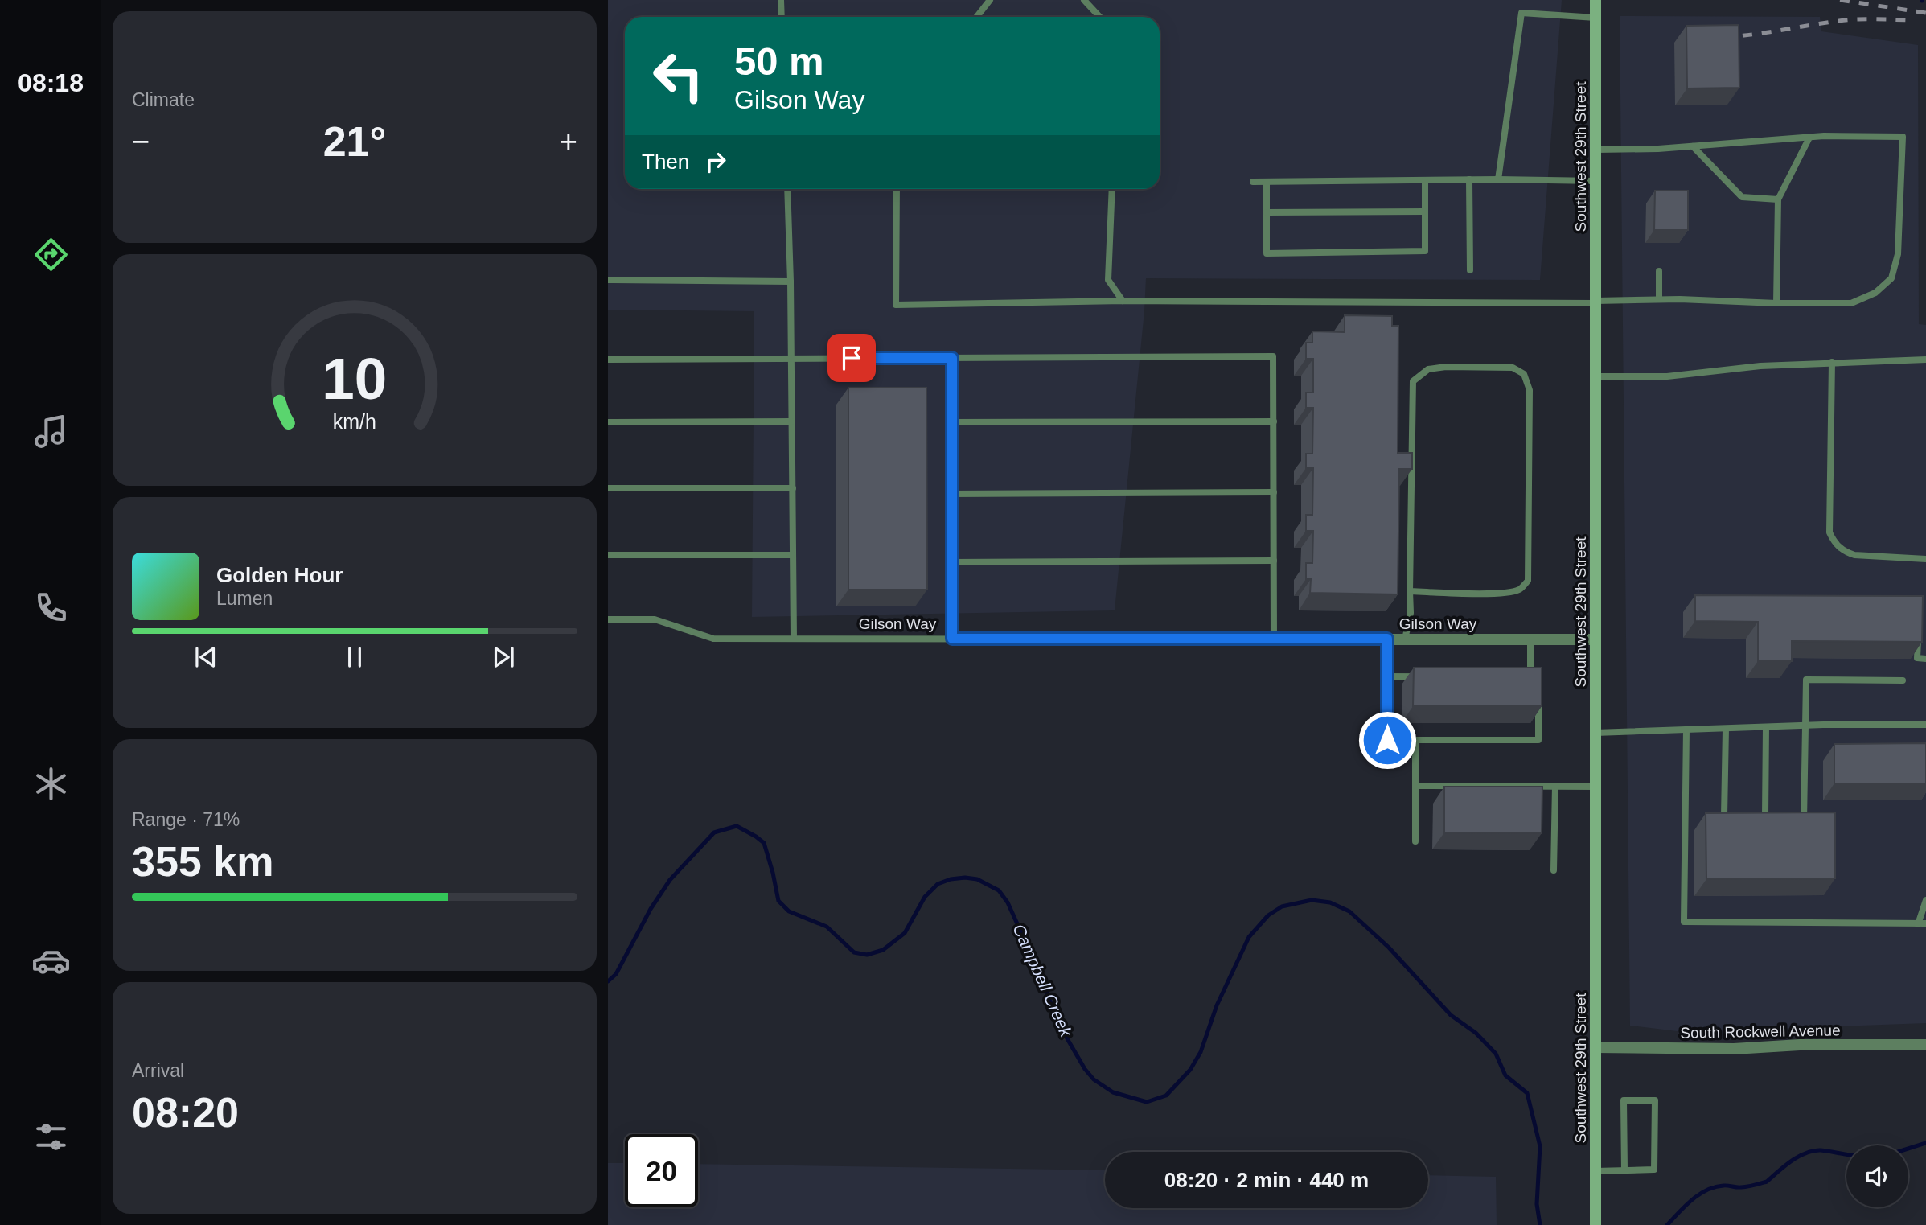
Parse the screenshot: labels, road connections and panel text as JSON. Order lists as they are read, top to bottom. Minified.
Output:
{"streets":{"street":["Southwest 29th Street","Gilson Way","South Rockwell Avenue"]},"crossings":[["Southwest 29th Street","Gilson Way"],["Southwest 29th Street","South Rockwell Avenue"]],"water":["Campbell Creek"],"page":{"tabs":"08:18","tile":["Climate",["Range · 71%","355 km"],["Arrival","08:20"]],"turn":["50 m","Gilson Way"],"heat":["−","21°","+"],"then":"Then","song":["Golden Hour","Lumen"],"limit":"20","trip":"08:20 · 2 min · 440 m","gauge":["10","km/h"]}}
